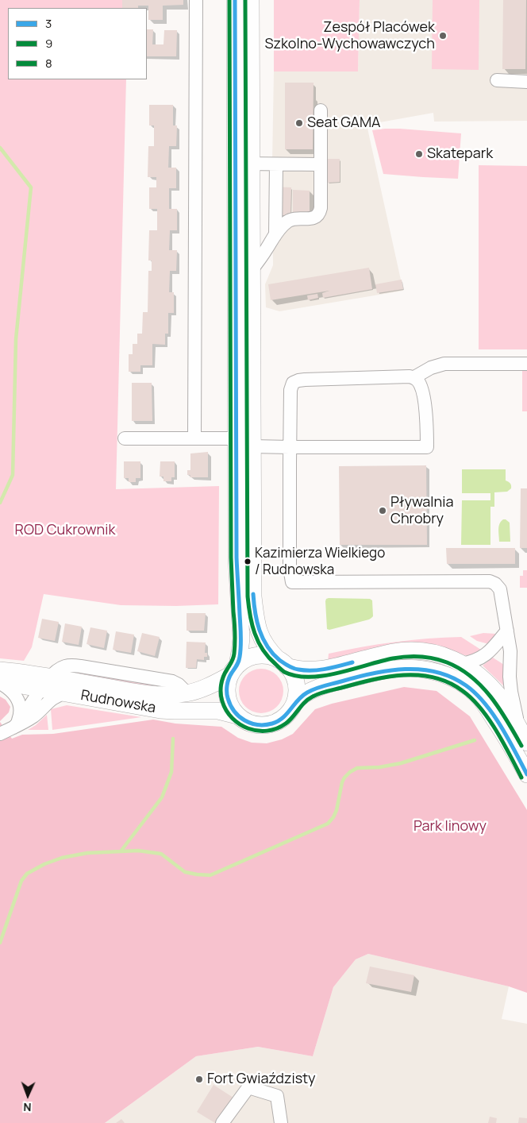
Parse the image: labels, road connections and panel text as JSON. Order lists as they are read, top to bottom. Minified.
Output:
{"streets":{"main road":["Rudnowska"]},"parks":["ROD Cukrownik","Park linowy"],"places":["Zespół Placówek Szkolno-Wychowawczych","Seat GAMA","Skatepark","Pływalnia Chrobry","Kazimierza Wielkiego / Rudnowska","Fort Gwiaździsty"],"lines":["transit line 3","transit line 9","transit line 8"],"legend":["3","9","8"],"north":"bottom"}
